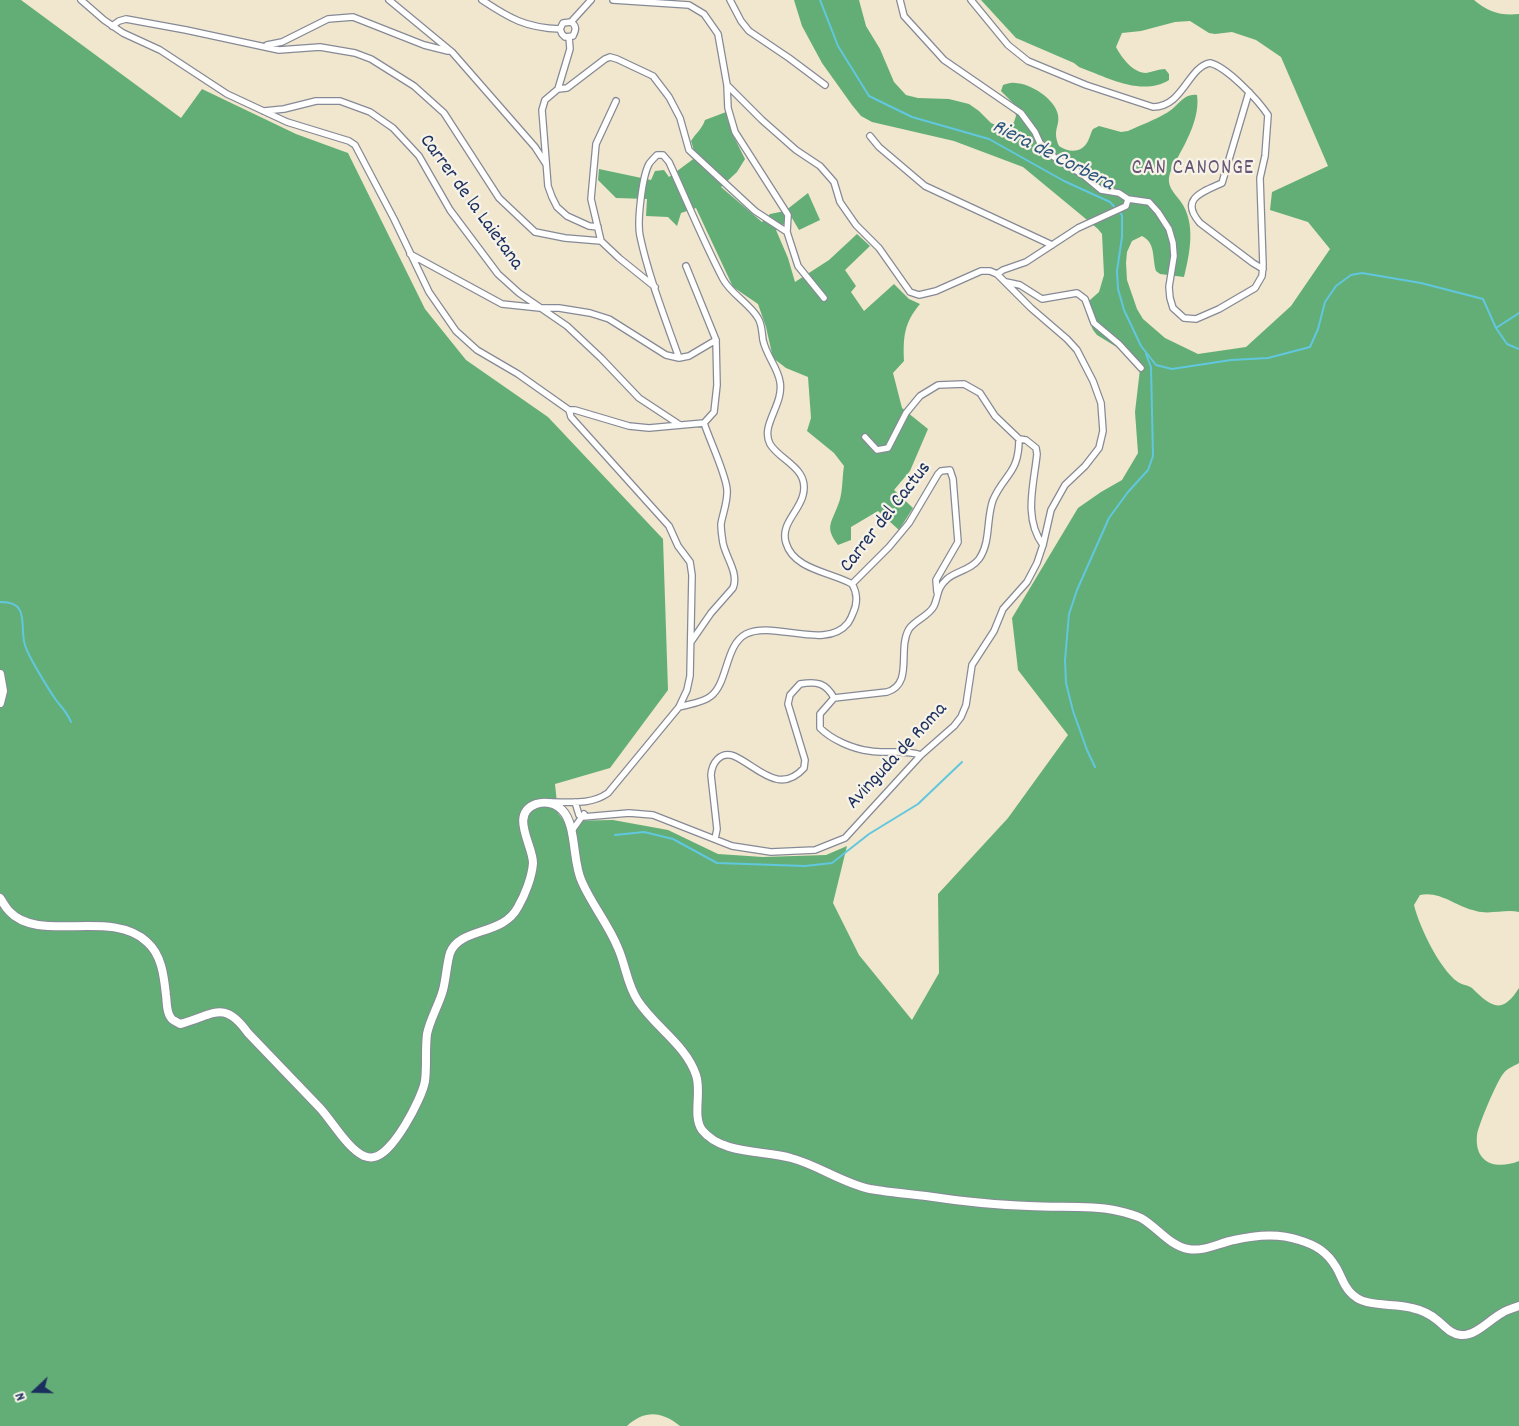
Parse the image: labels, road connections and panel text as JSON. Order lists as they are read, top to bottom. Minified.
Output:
{"streets":{"street":["Carrer de la Laietana","Carrer del Cactus","Avinguda de Roma"]},"districts":["CAN CANONGE"],"water":["Riera de Corbera"],"north":"left"}
